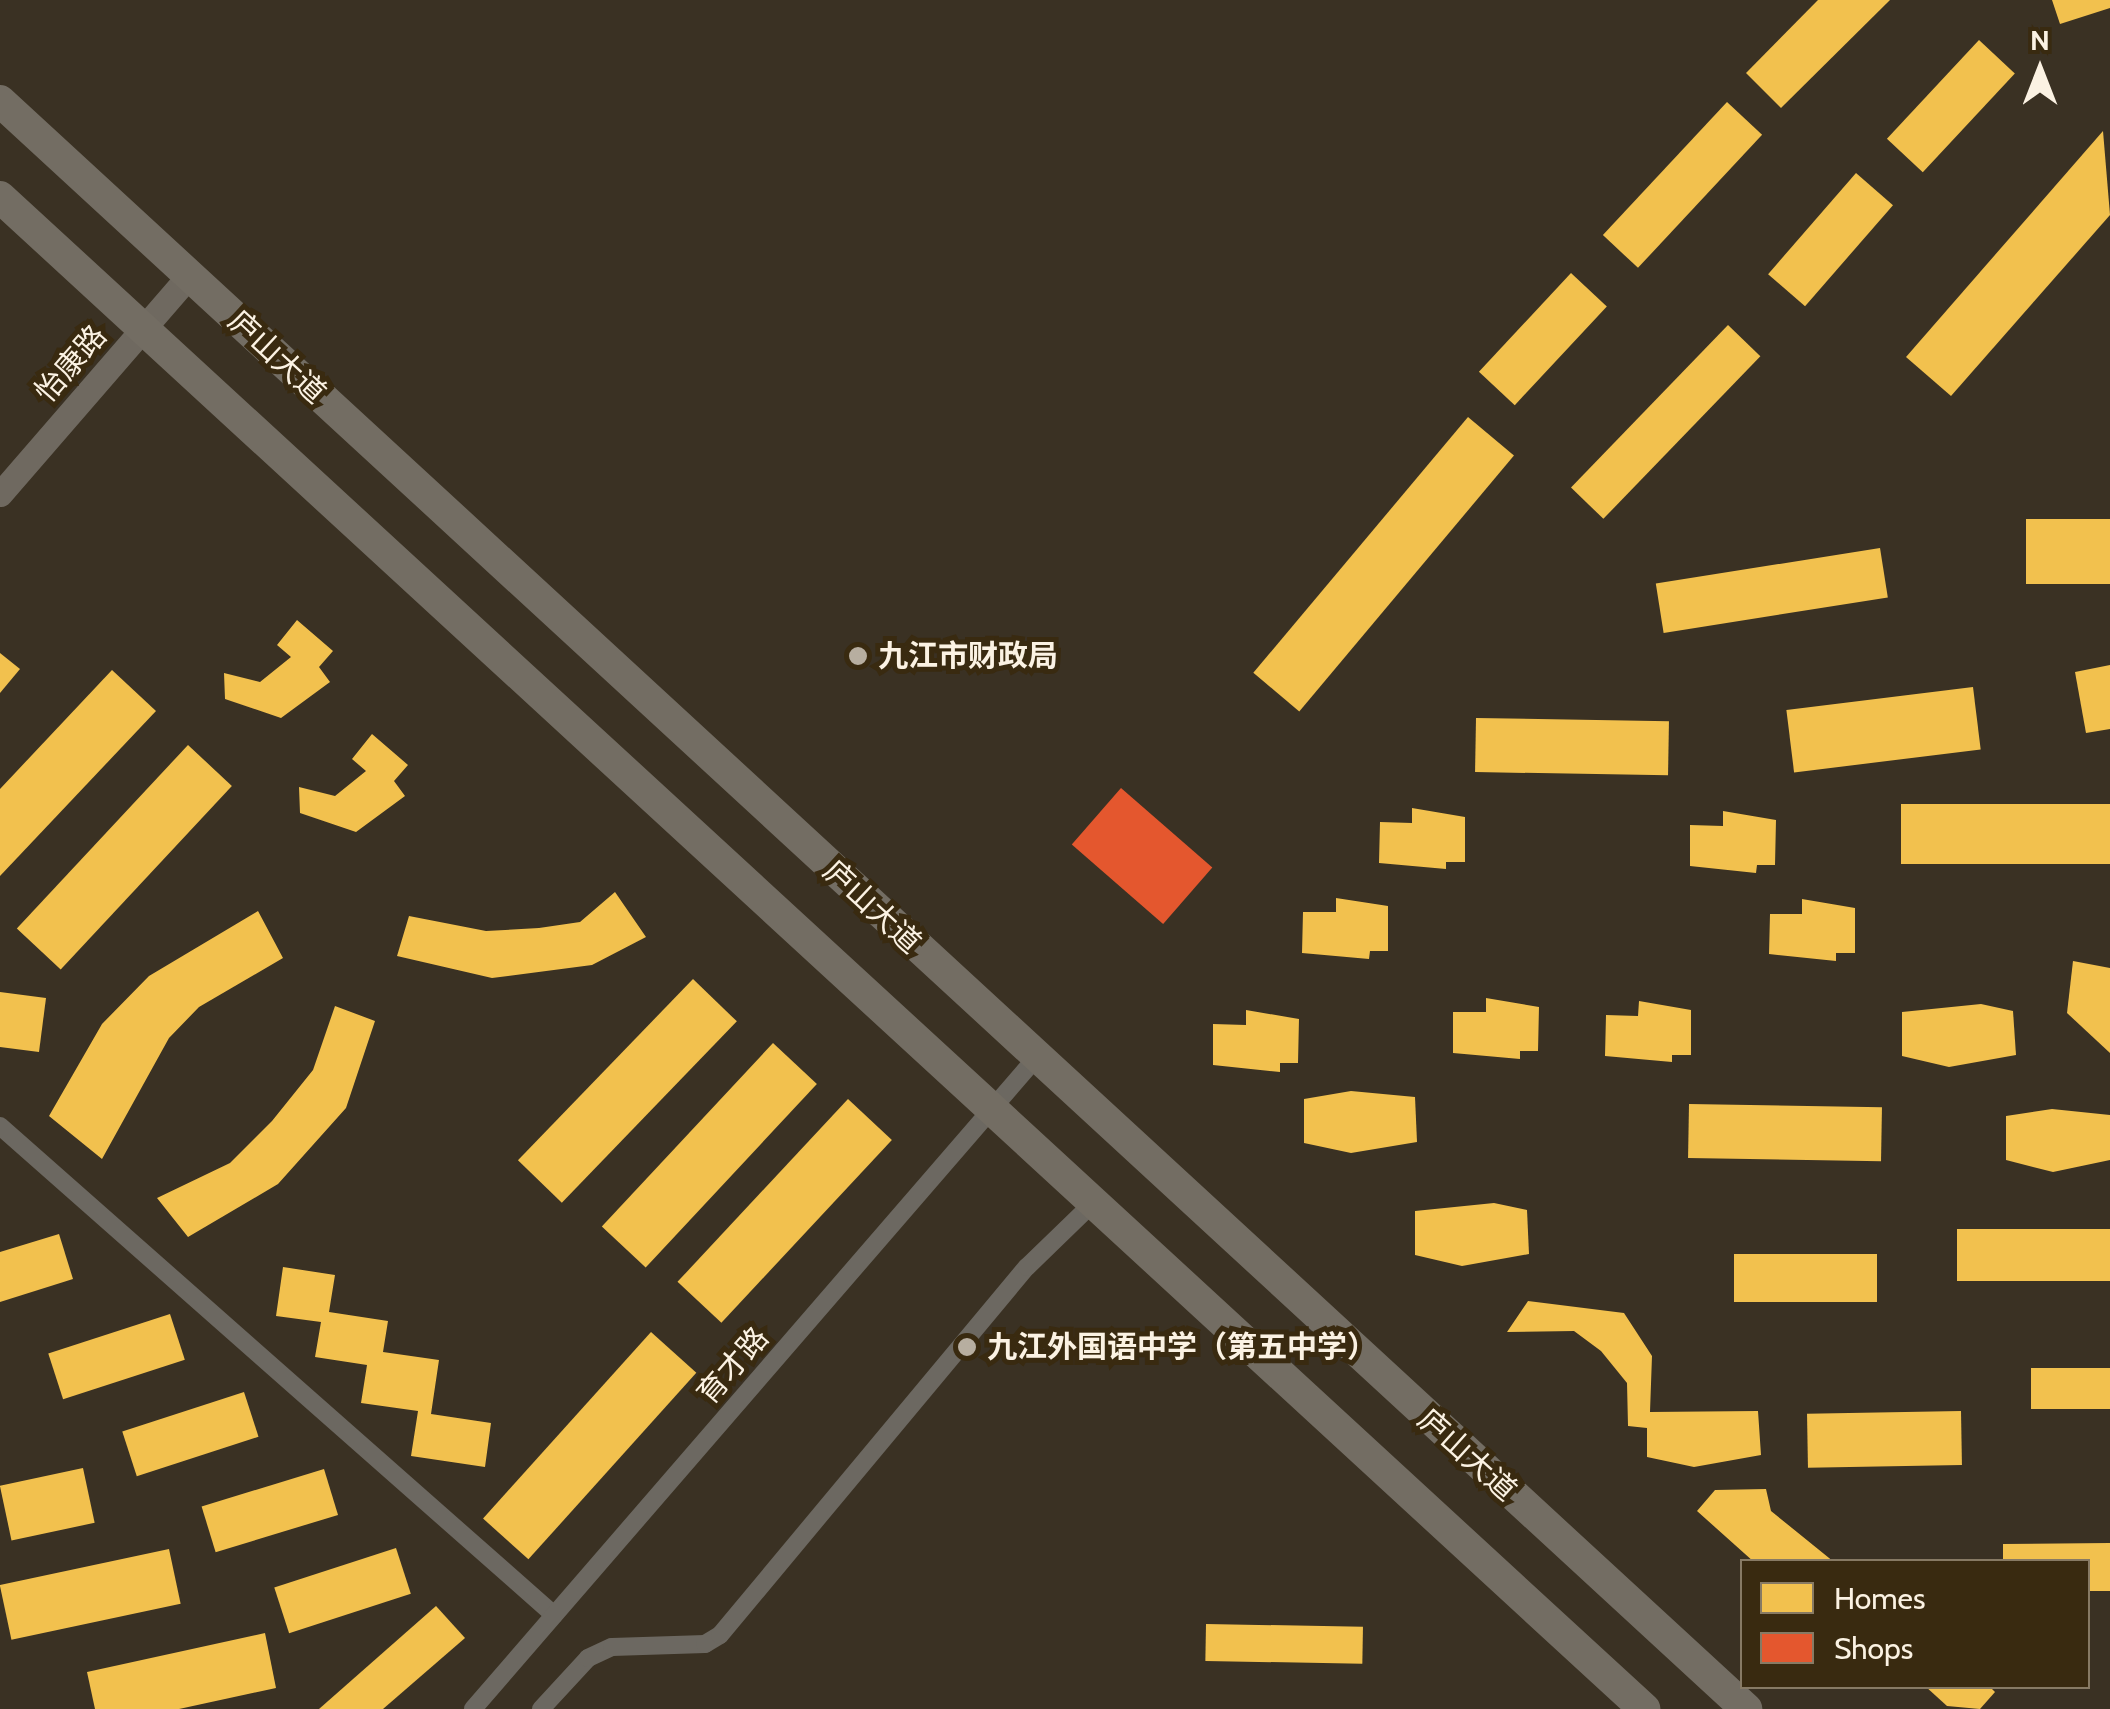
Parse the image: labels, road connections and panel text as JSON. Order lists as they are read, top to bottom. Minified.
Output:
{"streets":{"highway":["庐山大道"],"street":["怡康路","育才路"]},"crossings":[["庐山大道","怡康路"],["庐山大道","育才路"]],"places":["九江市财政局","九江外国语中学（第五中学）"],"legend":["Homes","Shops"],"north":"top"}
